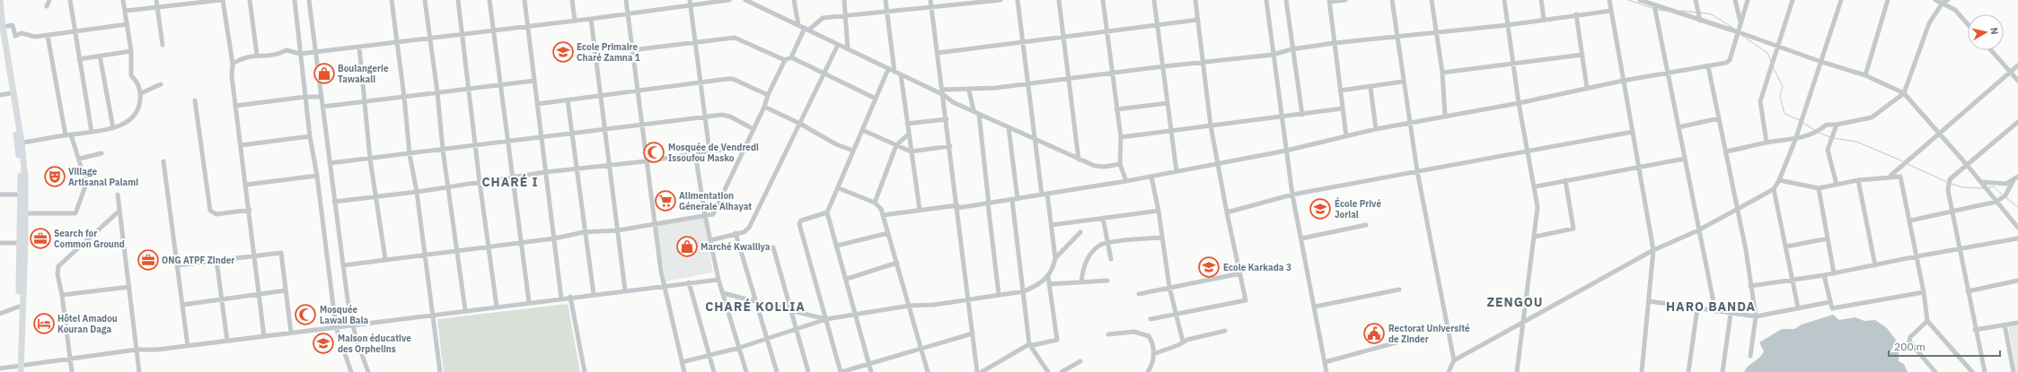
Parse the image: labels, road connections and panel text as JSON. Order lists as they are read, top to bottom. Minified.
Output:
{"districts":["CHARÉ I","ZENGOU","CHARÉ KOLLIA","HARO BANDA"],"places":{"school or university":["Ecole Primaire Charé Zamna 1","École Privé Jorial","Ecole Karkada 3","Maison éducative des Orphelins"],"shop":["Boulangerie Tawakali","Marché Kwalliya"],"mosque":["Mosquée de Vendredi Issoufou Masko","Mosquée Lawali Bala"],"theatre":["Village Artisanal Palami"],"supermarket":["Alimentation Génerale Alhayat"],"office":["Search for Common Ground","ONG ATPF Zinder"],"hotel":["Hôtel Amadou Kouran Daga"],"public building":["Rectorat Université de Zinder"]},"scale_bar":"200 m","north":"right"}
